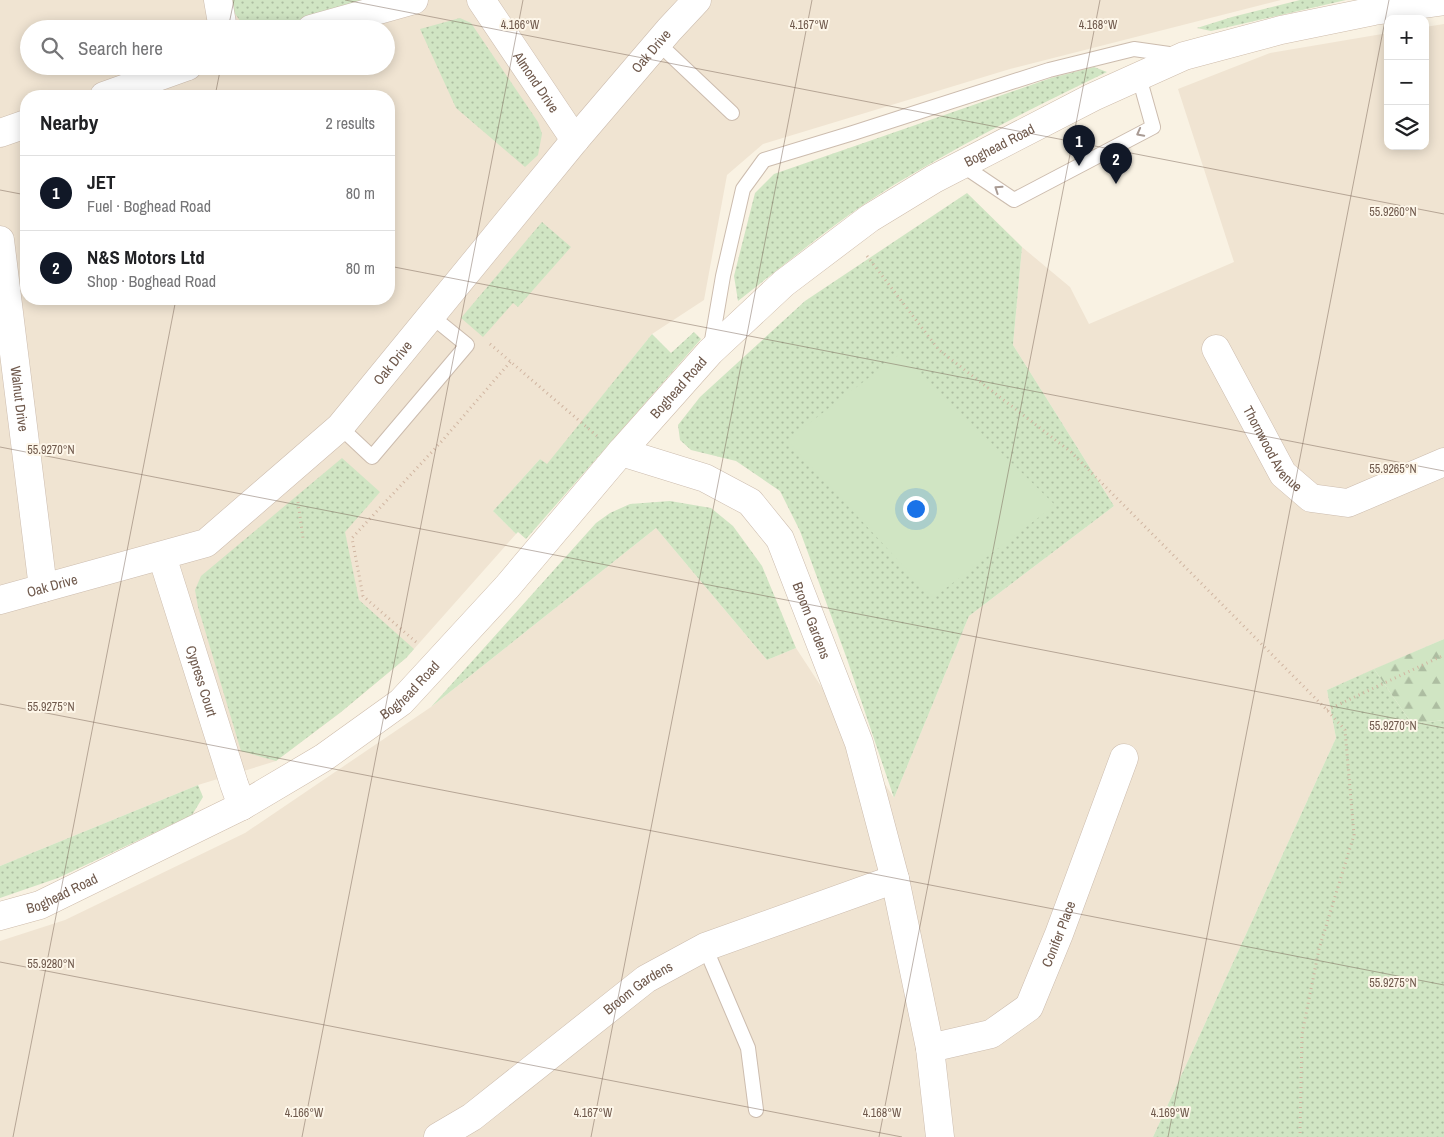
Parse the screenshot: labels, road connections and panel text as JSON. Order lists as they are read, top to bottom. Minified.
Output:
{"streets":{"street":["Oak Drive","Almond Drive","Boghead Road","Walnut Drive","Thornwood Avenue","Broom Gardens","Cypress Court","Conifer Place"]},"crossings":[["Oak Drive","Almond Drive"],["Oak Drive","Walnut Drive"],["Oak Drive","Cypress Court"],["Boghead Road","Broom Gardens"],["Boghead Road","Cypress Court"],["Broom Gardens","Conifer Place"]],"page":{"map_buttons":["+","−"],"search":"Search here","heading":["Nearby","2 results"],"pins":["1","2"],"list":[{"mark":"1","name":"JET","note":"Fuel · Boghead Road","value":"80 m"},{"mark":"2","name":"N&S Motors Ltd","note":"Shop · Boghead Road","value":"80 m"}]},"coordinates":["4.167°W","4.168°W","4.166°W","55.9260°N","55.9270°N","55.9265°N","55.9275°N","55.9280°N","4.169°W"]}
